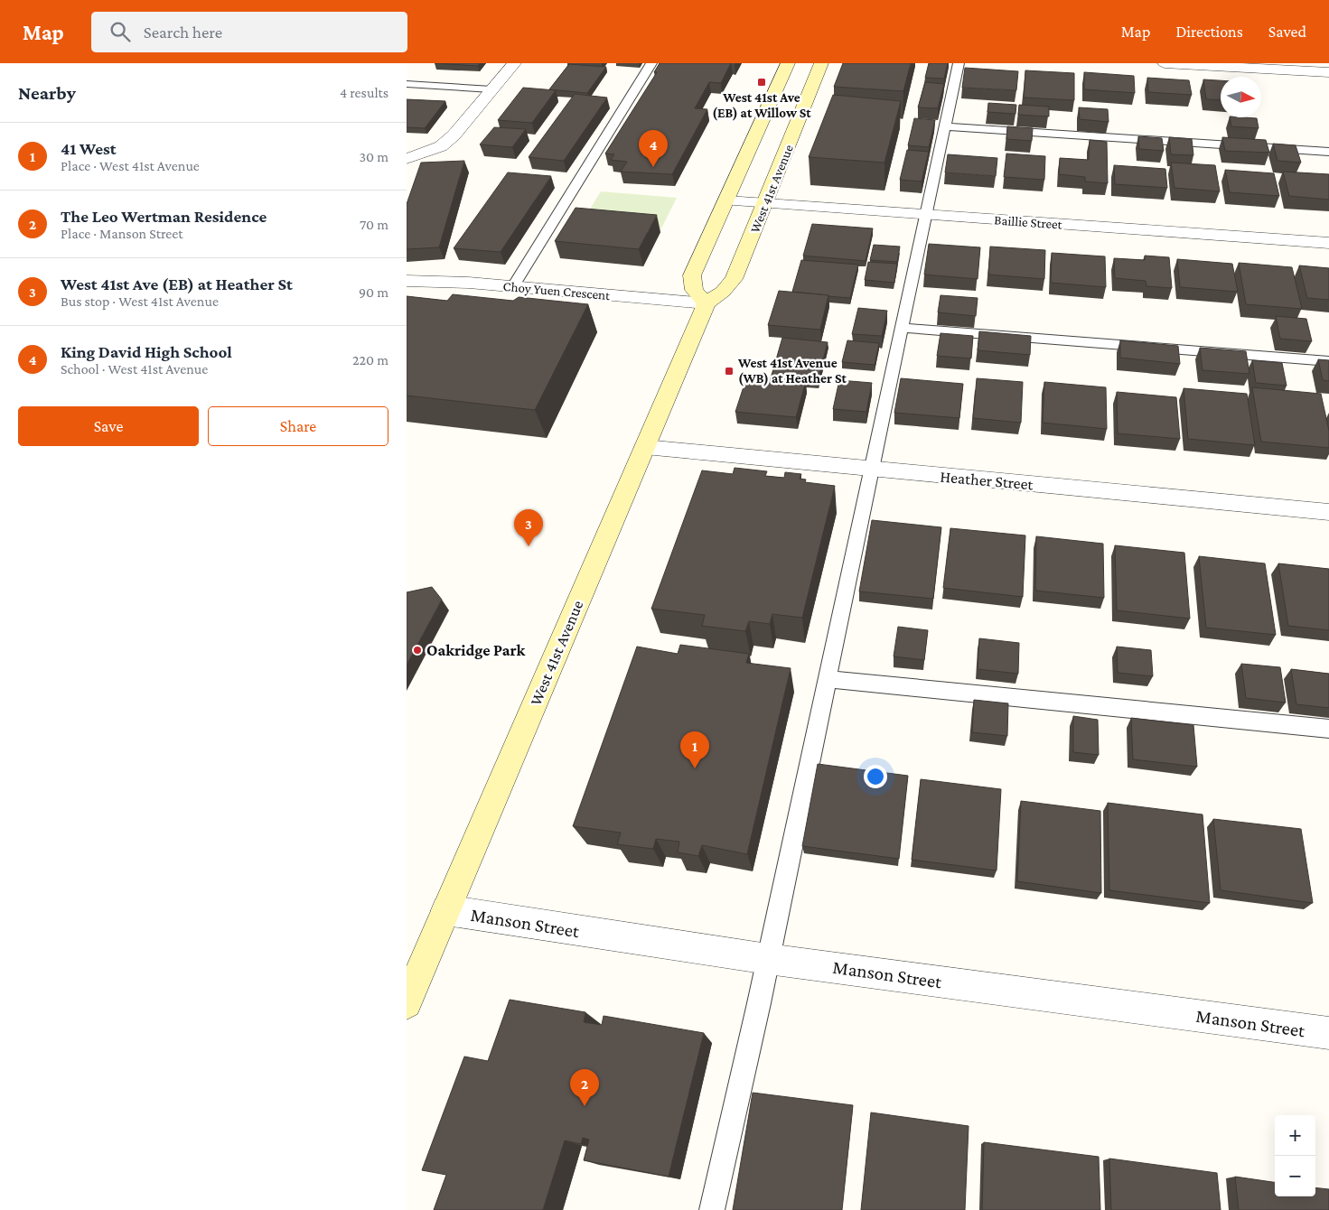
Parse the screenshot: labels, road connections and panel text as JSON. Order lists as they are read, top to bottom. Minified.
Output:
{"streets":{"main road":["West 41st Avenue"],"street":["Baillie Street","Choy Yuen Crescent","Heather Street","Manson Street"]},"crossings":[["West 41st Avenue","Baillie Street"],["West 41st Avenue","Choy Yuen Crescent"],["West 41st Avenue","Heather Street"],["West 41st Avenue","Manson Street"]],"places":{"transit":["West 41st Ave (EB) at Willow St","West 41st Avenue (WB) at Heather St"],"other":["Oakridge Park"]},"north":"right","page":{"header":"Map","search":"Search here","nav":["Map","Directions","Saved"],"heading":["Nearby","4 results"],"list":[{"mark":"1","name":"41 West","note":"Place · West 41st Avenue","value":"30 m"},{"mark":"2","name":"The Leo Wertman Residence","note":"Place · Manson Street","value":"70 m"},{"mark":"3","name":"West 41st Ave (EB) at Heather St","note":"Bus stop · West 41st Avenue","value":"90 m"},{"mark":"4","name":"King David High School","note":"School · West 41st Avenue","value":"220 m"}],"pins":["4","3","1","2"],"buttons":["Save","Share"],"map_buttons":["+","−"]}}
